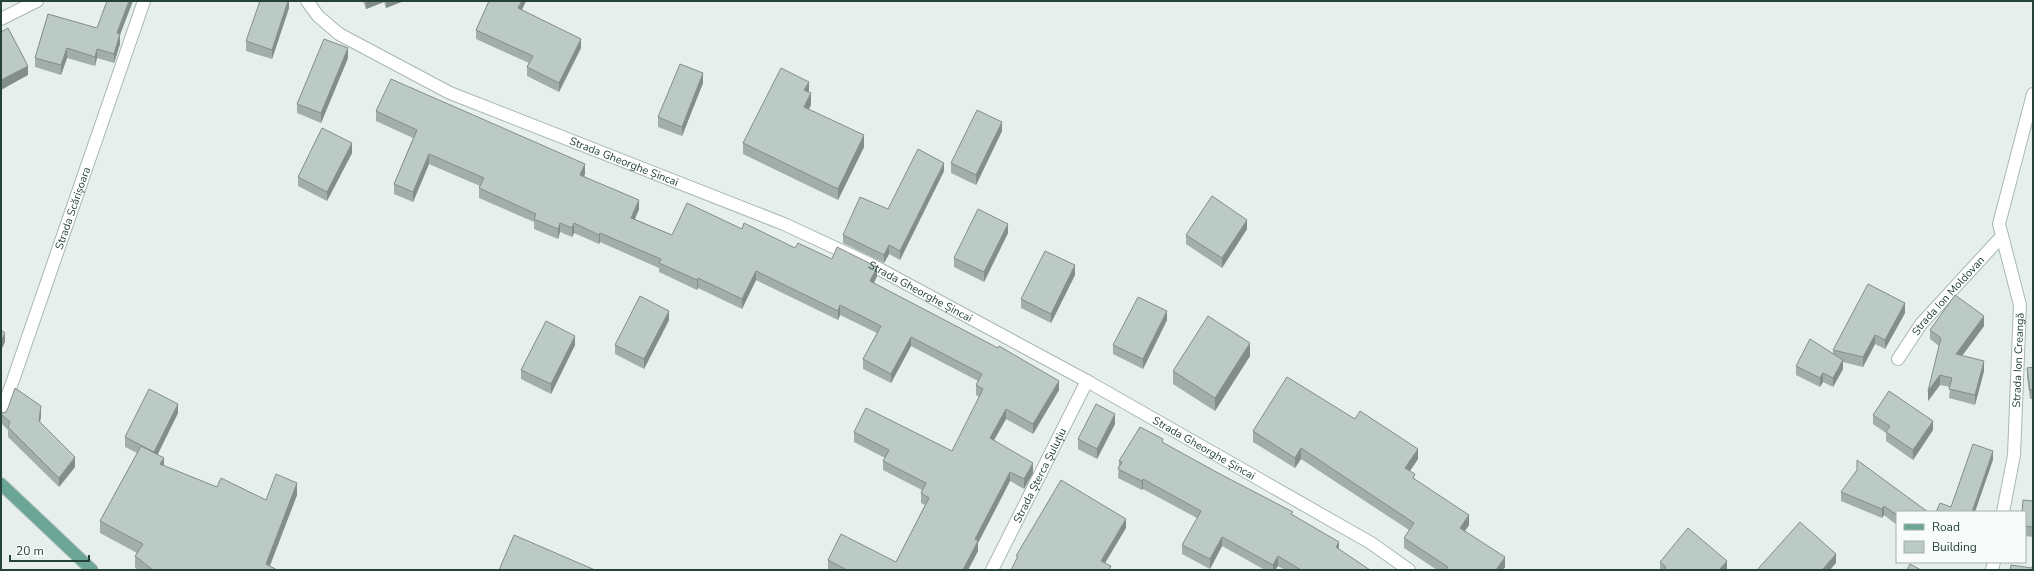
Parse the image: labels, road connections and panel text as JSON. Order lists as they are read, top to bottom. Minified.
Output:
{"streets":{"street":["Strada Gheorghe Șincai","Strada Scărișoara","Strada Ion Moldovan","Strada Ion Creangă","Strada Șterca Șuluțiu"]},"crossings":[["Strada Gheorghe Șincai","Strada Șterca Șuluțiu"],["Strada Ion Moldovan","Strada Ion Creangă"]],"legend":["Road","Building"],"scale_bar":"20 m"}
